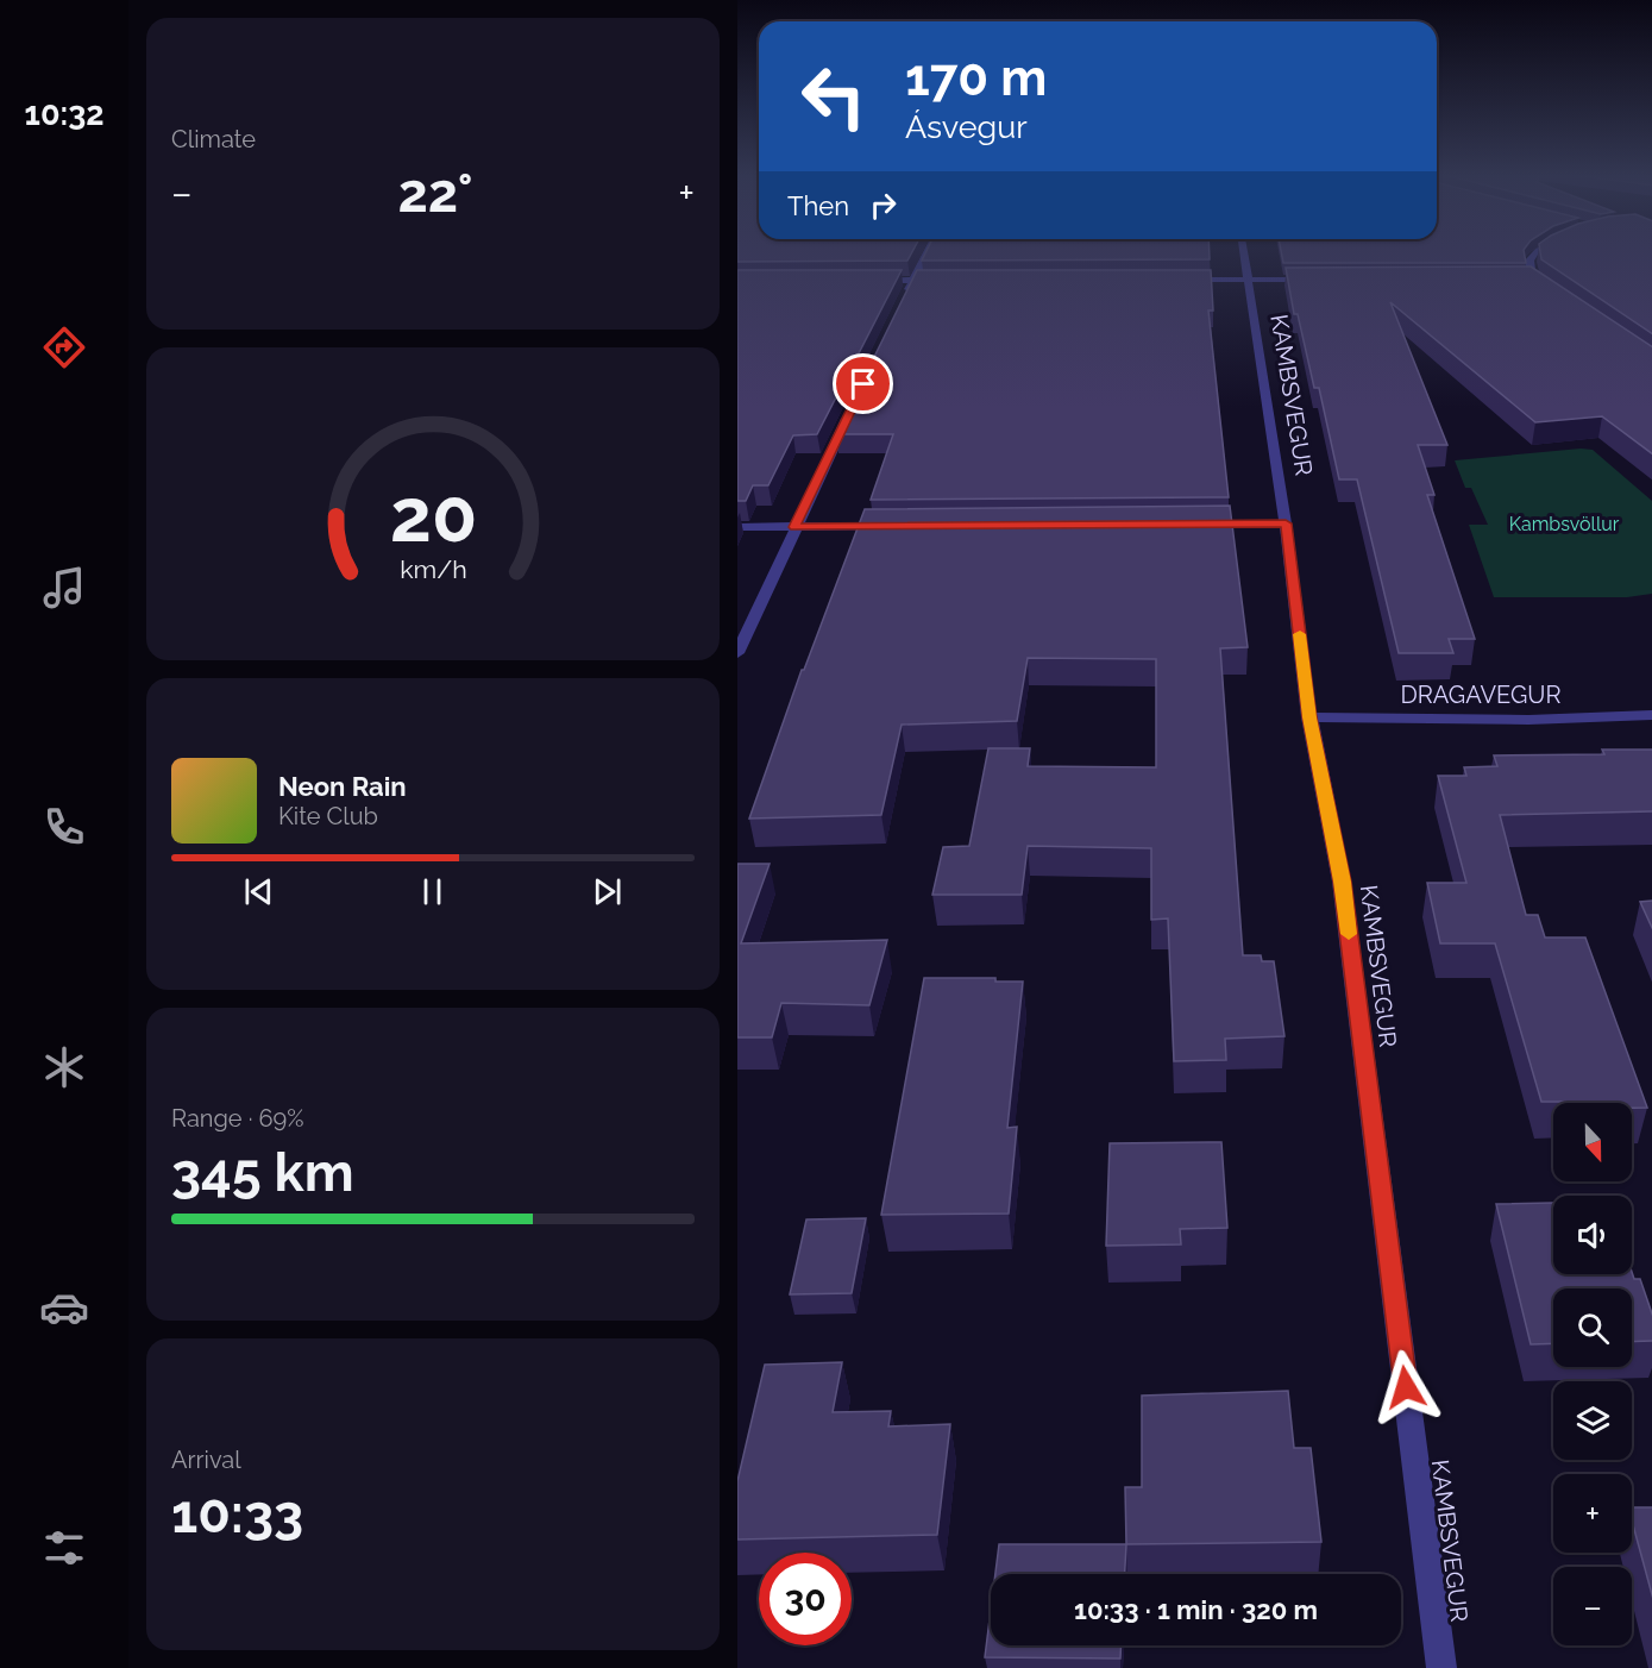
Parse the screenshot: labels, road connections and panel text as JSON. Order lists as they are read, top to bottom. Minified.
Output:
{"streets":{"street":["KAMBSVEGUR","DRAGAVEGUR"]},"crossings":[["KAMBSVEGUR","DRAGAVEGUR"]],"parks":["Kambsvöllur"],"north":"bottom","page":{"tabs":"10:32","tile":["Climate",["Range · 69%","345 km"],["Arrival","10:33"]],"turn":["170 m","Ásvegur"],"heat":["−","22°","+"],"then":"Then","song":["Neon Rain","Kite Club"],"map_buttons":["+","−"],"limit":"30","trip":"10:33 · 1 min · 320 m","gauge":["20","km/h"]}}
